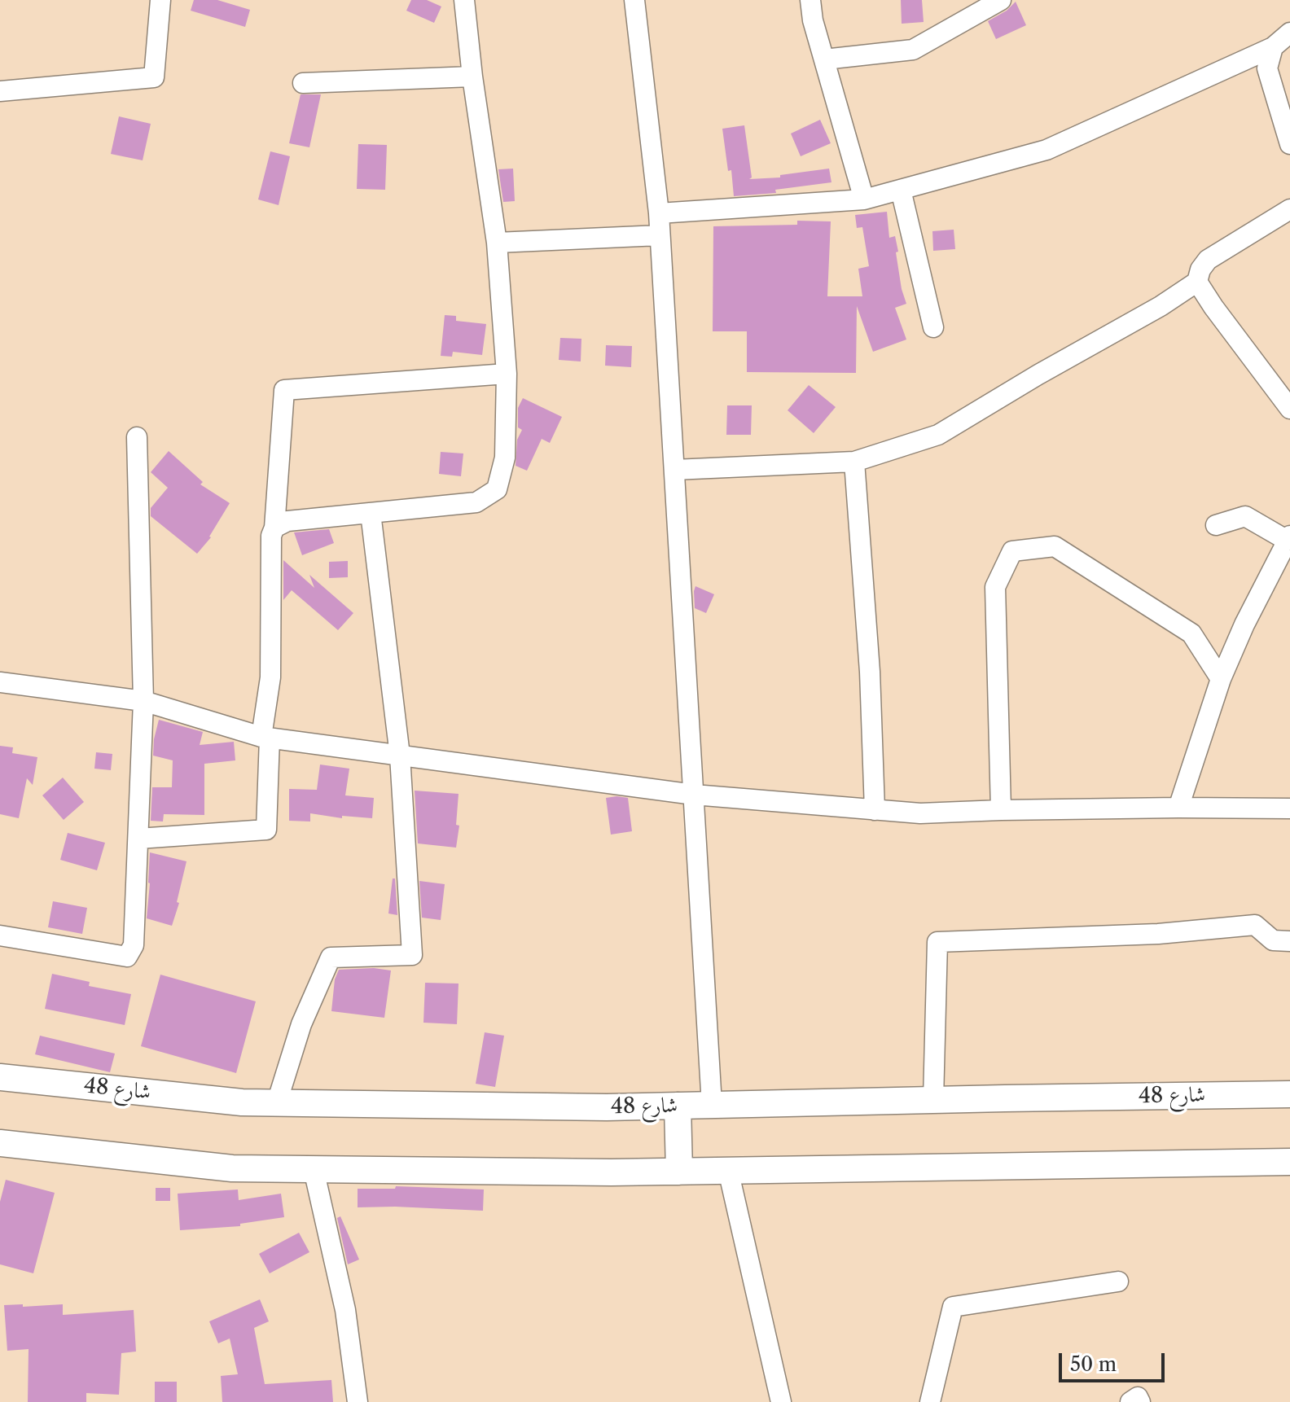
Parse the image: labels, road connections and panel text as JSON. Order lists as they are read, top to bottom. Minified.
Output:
{"streets":{"main road":["شارع 48"]},"scale_bar":"50 m"}
